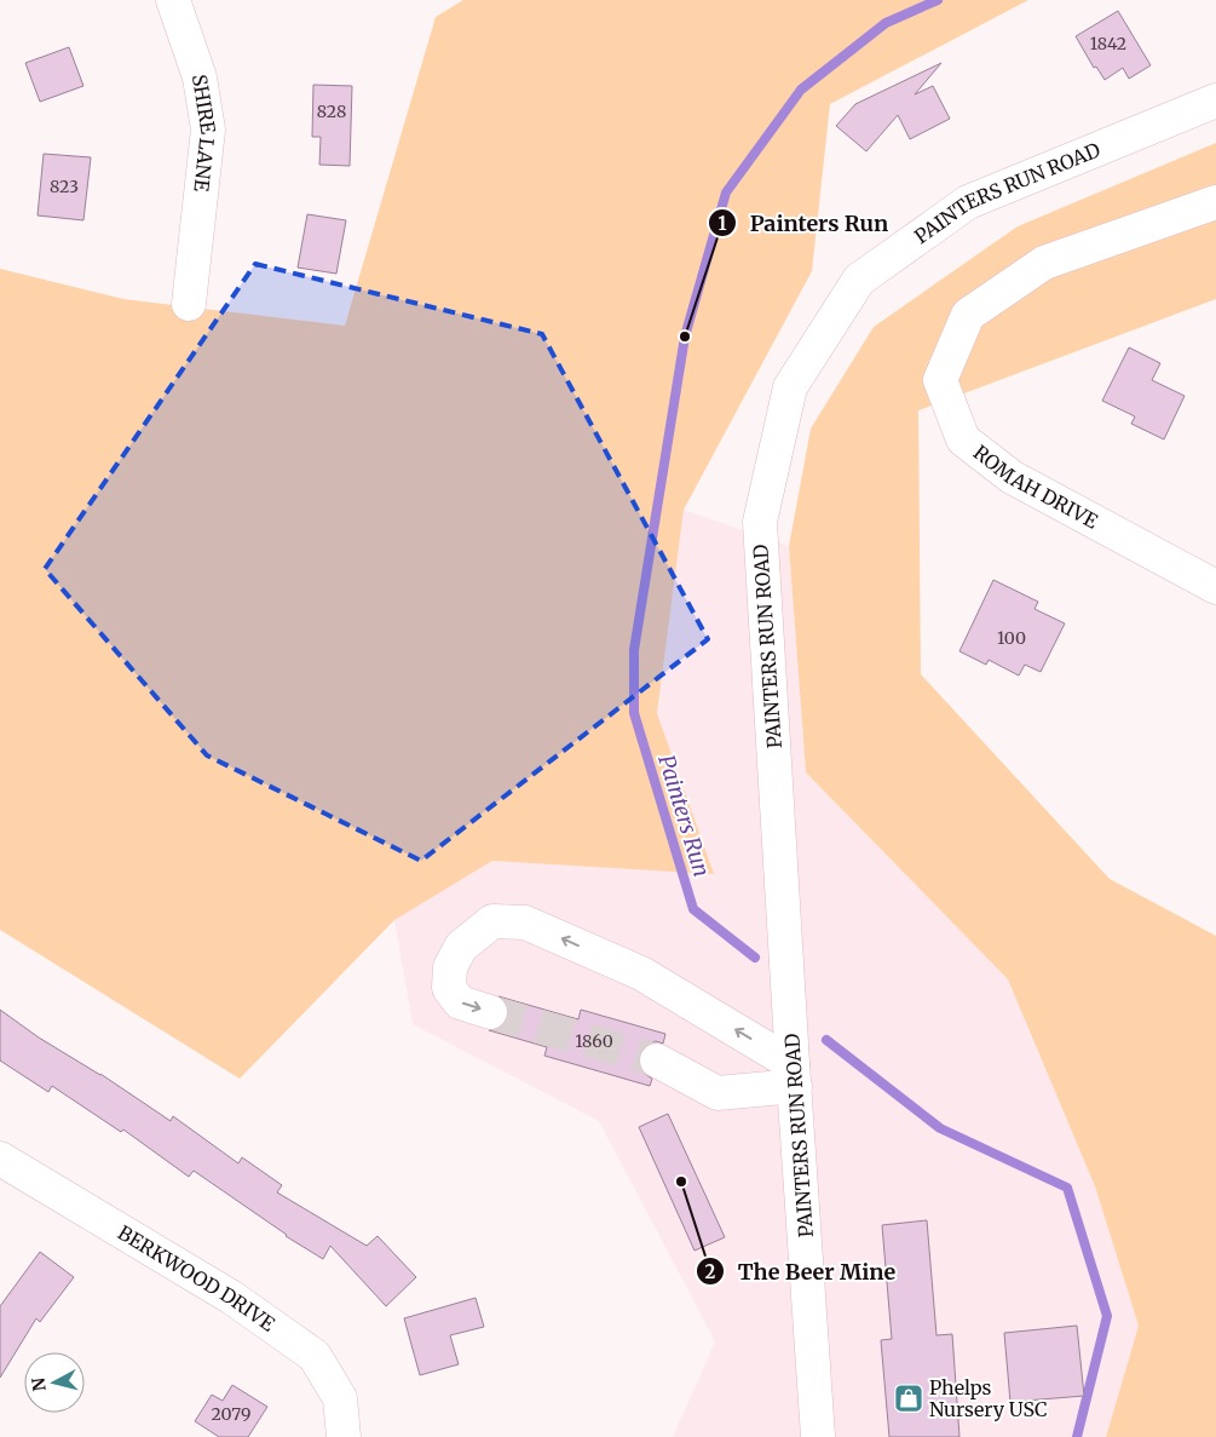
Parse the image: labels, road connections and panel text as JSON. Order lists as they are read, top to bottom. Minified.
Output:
{"streets":{"street":["SHIRE LANE","PAINTERS RUN ROAD","ROMAH DRIVE","BERKWOOD DRIVE"]},"water":["Painters Run"],"places":{"other":["Painters Run","The Beer Mine"],"shop":["Phelps Nursery USC"]},"house_numbers":["1842","828","823","100","1860","2079"],"north":"left"}
